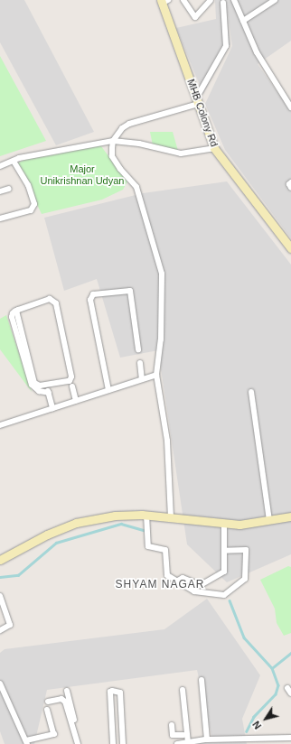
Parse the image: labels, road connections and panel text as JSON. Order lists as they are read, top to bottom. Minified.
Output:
{"streets":{"main road":["MHB Colony Rd"]},"districts":["SHYAM NAGAR"],"parks":["Major Unikrishnan Udyan"],"north":"bottom left"}
